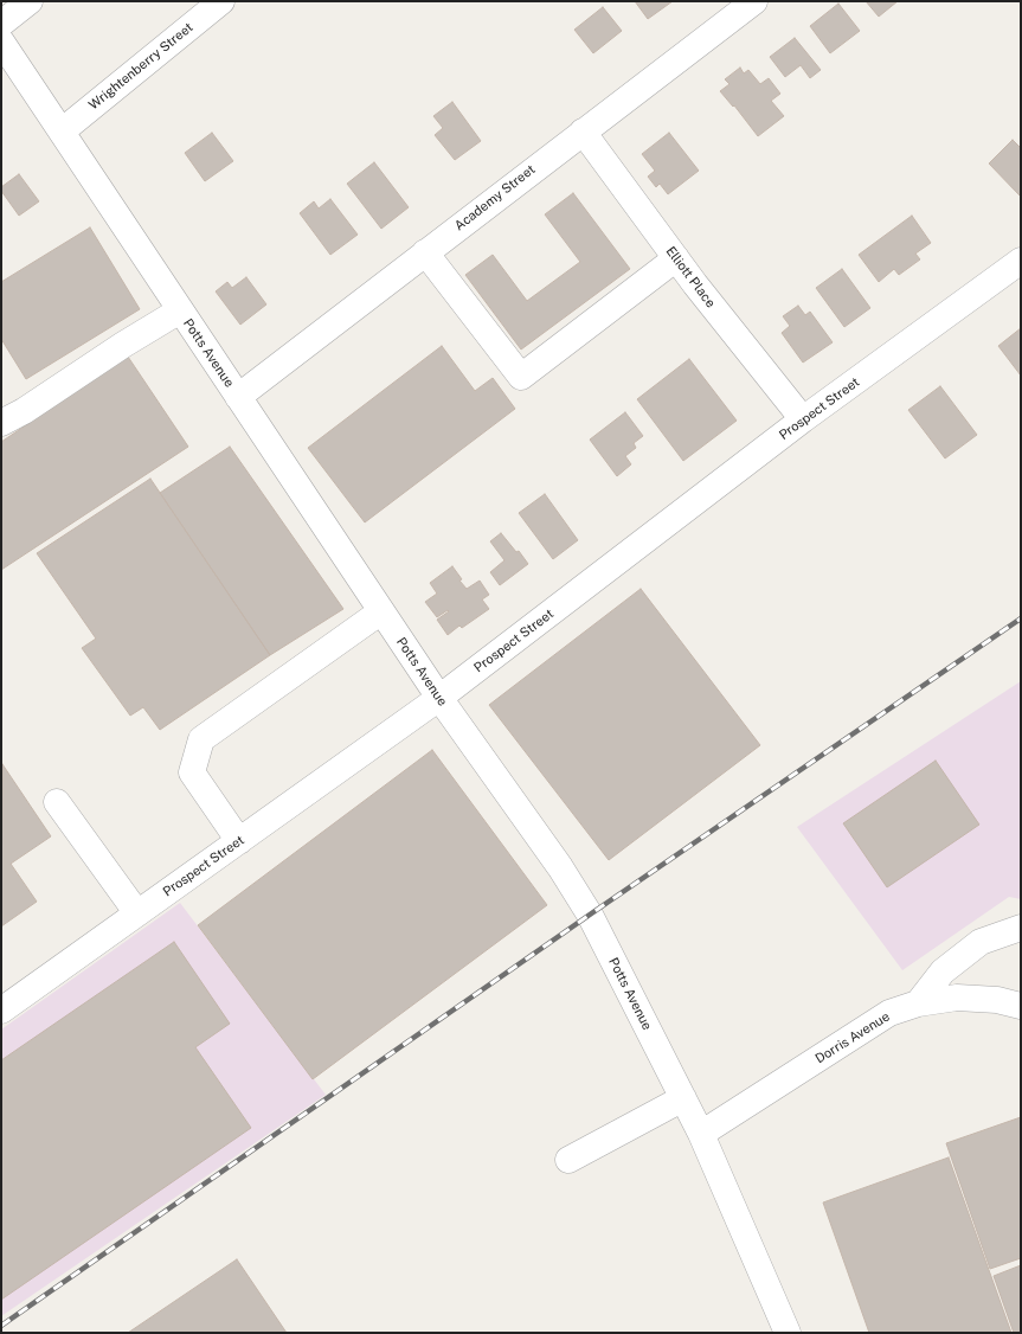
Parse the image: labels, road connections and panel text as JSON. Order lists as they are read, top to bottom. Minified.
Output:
{"streets":{"street":["Wrightenberry Street","Academy Street","Elliott Place","Potts Avenue","Prospect Street","Dorris Avenue"]},"crossings":[["Wrightenberry Street","Potts Avenue"],["Academy Street","Elliott Place"],["Academy Street","Potts Avenue"],["Elliott Place","Prospect Street"],["Potts Avenue","Prospect Street"],["Potts Avenue","Dorris Avenue"]]}
